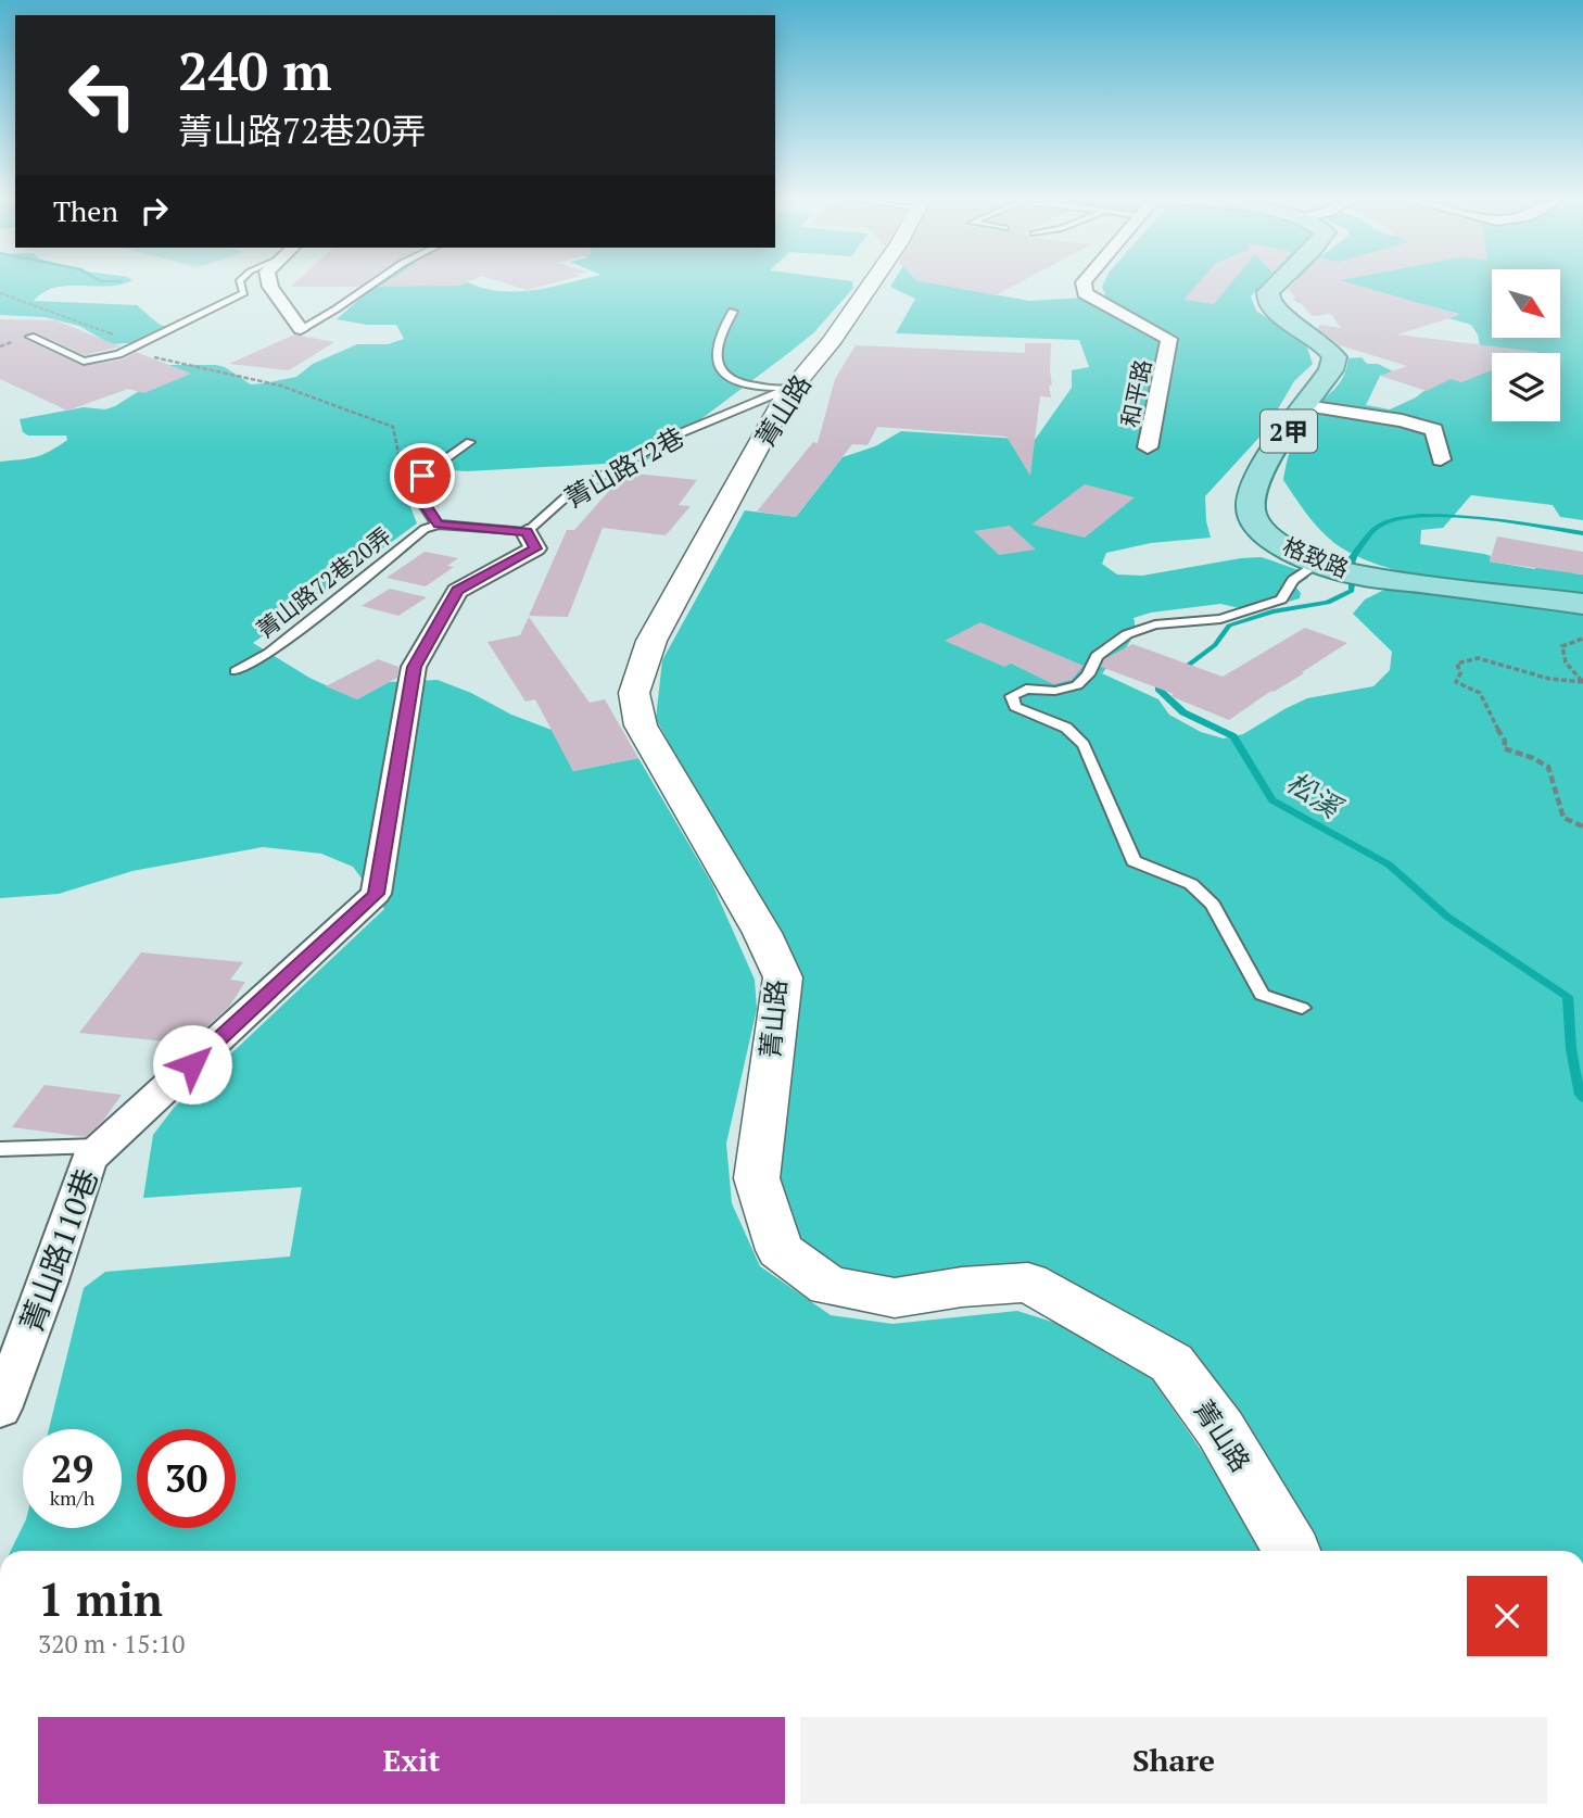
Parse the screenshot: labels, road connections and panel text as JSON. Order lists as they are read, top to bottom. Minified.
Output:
{"streets":{"main road":["2甲","格致路"],"street":["和平路","菁山路","菁山路72巷","菁山路110巷"],"lane":["菁山路72巷20弄"]},"crossings":[["菁山路","菁山路72巷"],["菁山路72巷","菁山路110巷"]],"water":["松溪"],"north":"bottom right","page":{"turn":["240 m","菁山路72巷20弄"],"then":"Then","speed":"29 km/h","limit":"30","heading":["1 min","320 m · 15:10"],"buttons":["Exit","Share"]}}
